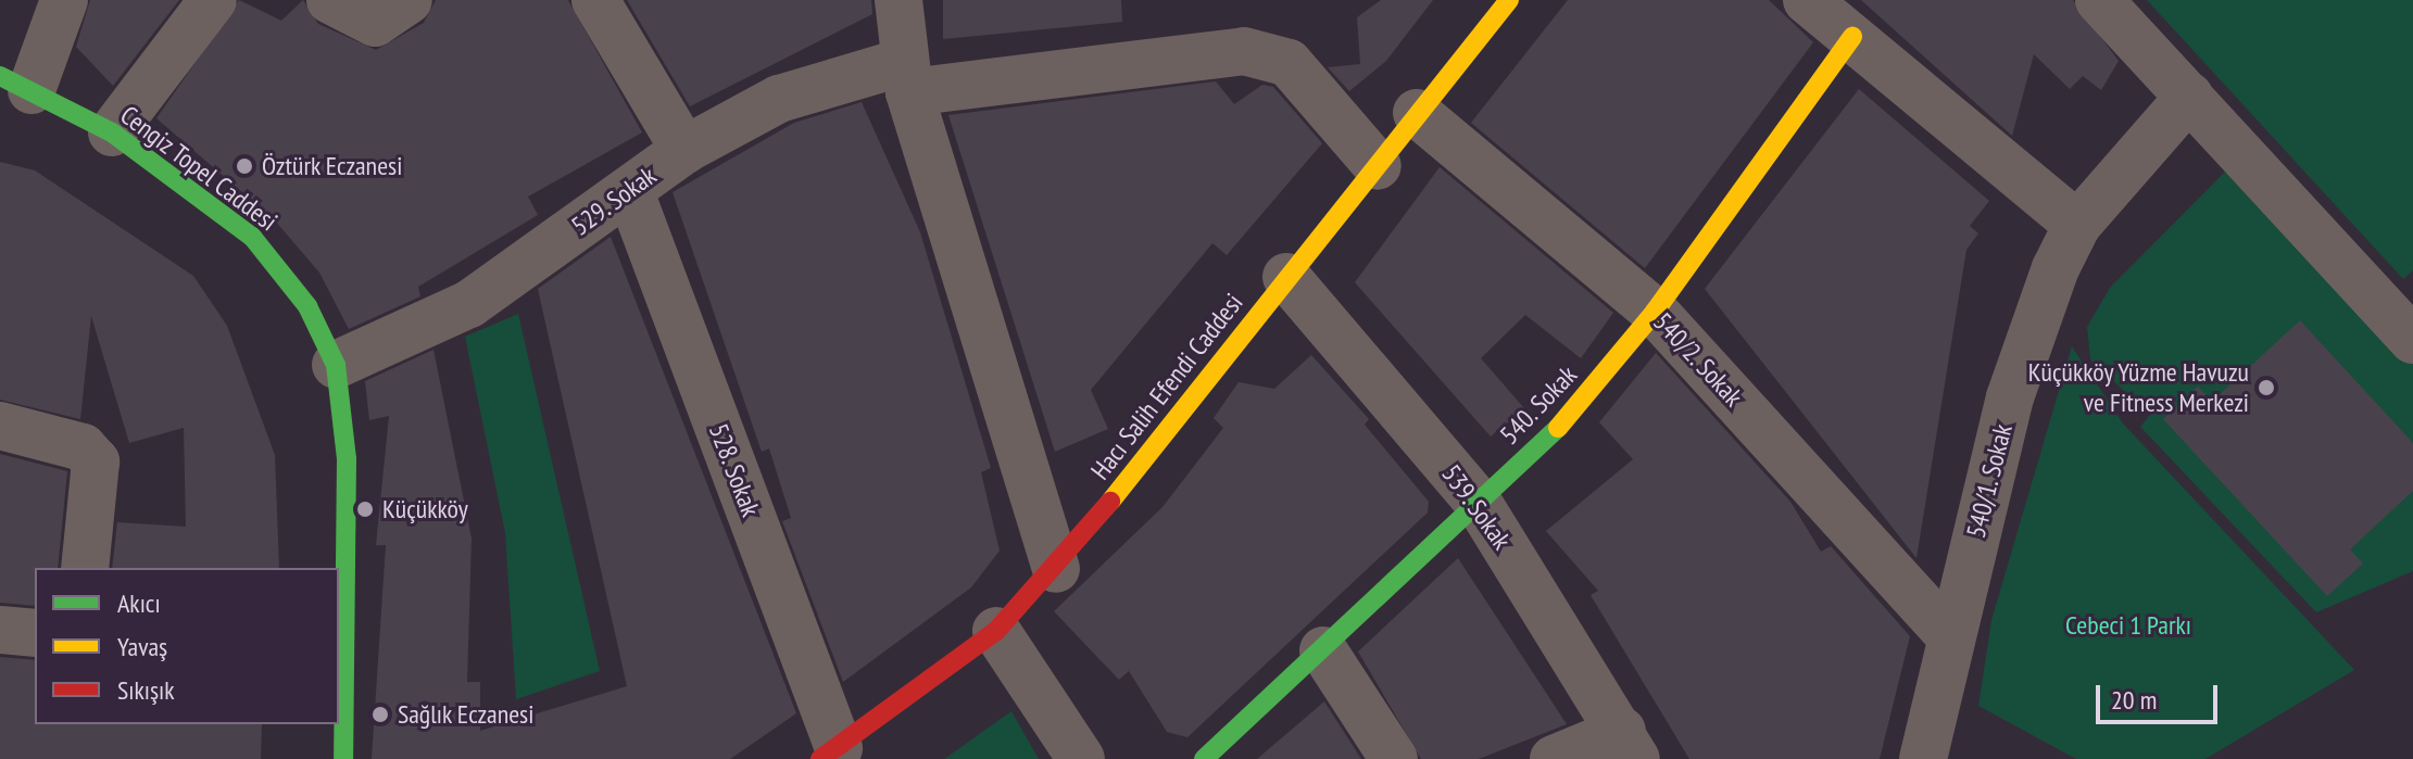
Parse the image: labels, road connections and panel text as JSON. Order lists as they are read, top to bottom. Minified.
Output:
{"streets":{"main road":["Cengiz Topel Caddesi","Hacı Salih Efendi Caddesi","540. Sokak"],"street":["529. Sokak","540/2. Sokak","528. Sokak","540/1. Sokak","539. Sokak"]},"crossings":[["Cengiz Topel Caddesi","529. Sokak"],["529. Sokak","Hacı Salih Efendi Caddesi"],["529. Sokak","528. Sokak"],["540/2. Sokak","Hacı Salih Efendi Caddesi"],["540/2. Sokak","540. Sokak"],["540/2. Sokak","540/1. Sokak"],["Hacı Salih Efendi Caddesi","528. Sokak"],["Hacı Salih Efendi Caddesi","539. Sokak"],["540. Sokak","539. Sokak"]],"parks":["Cebeci 1 Parkı"],"places":["Öztürk Eczanesi","Küçükköy Yüzme Havuzu ve Fitness Merkezi","Küçükköy","Sağlık Eczanesi"],"legend":["Akıcı","Yavaş","Sıkışık"],"scale_bar":"20 m"}
